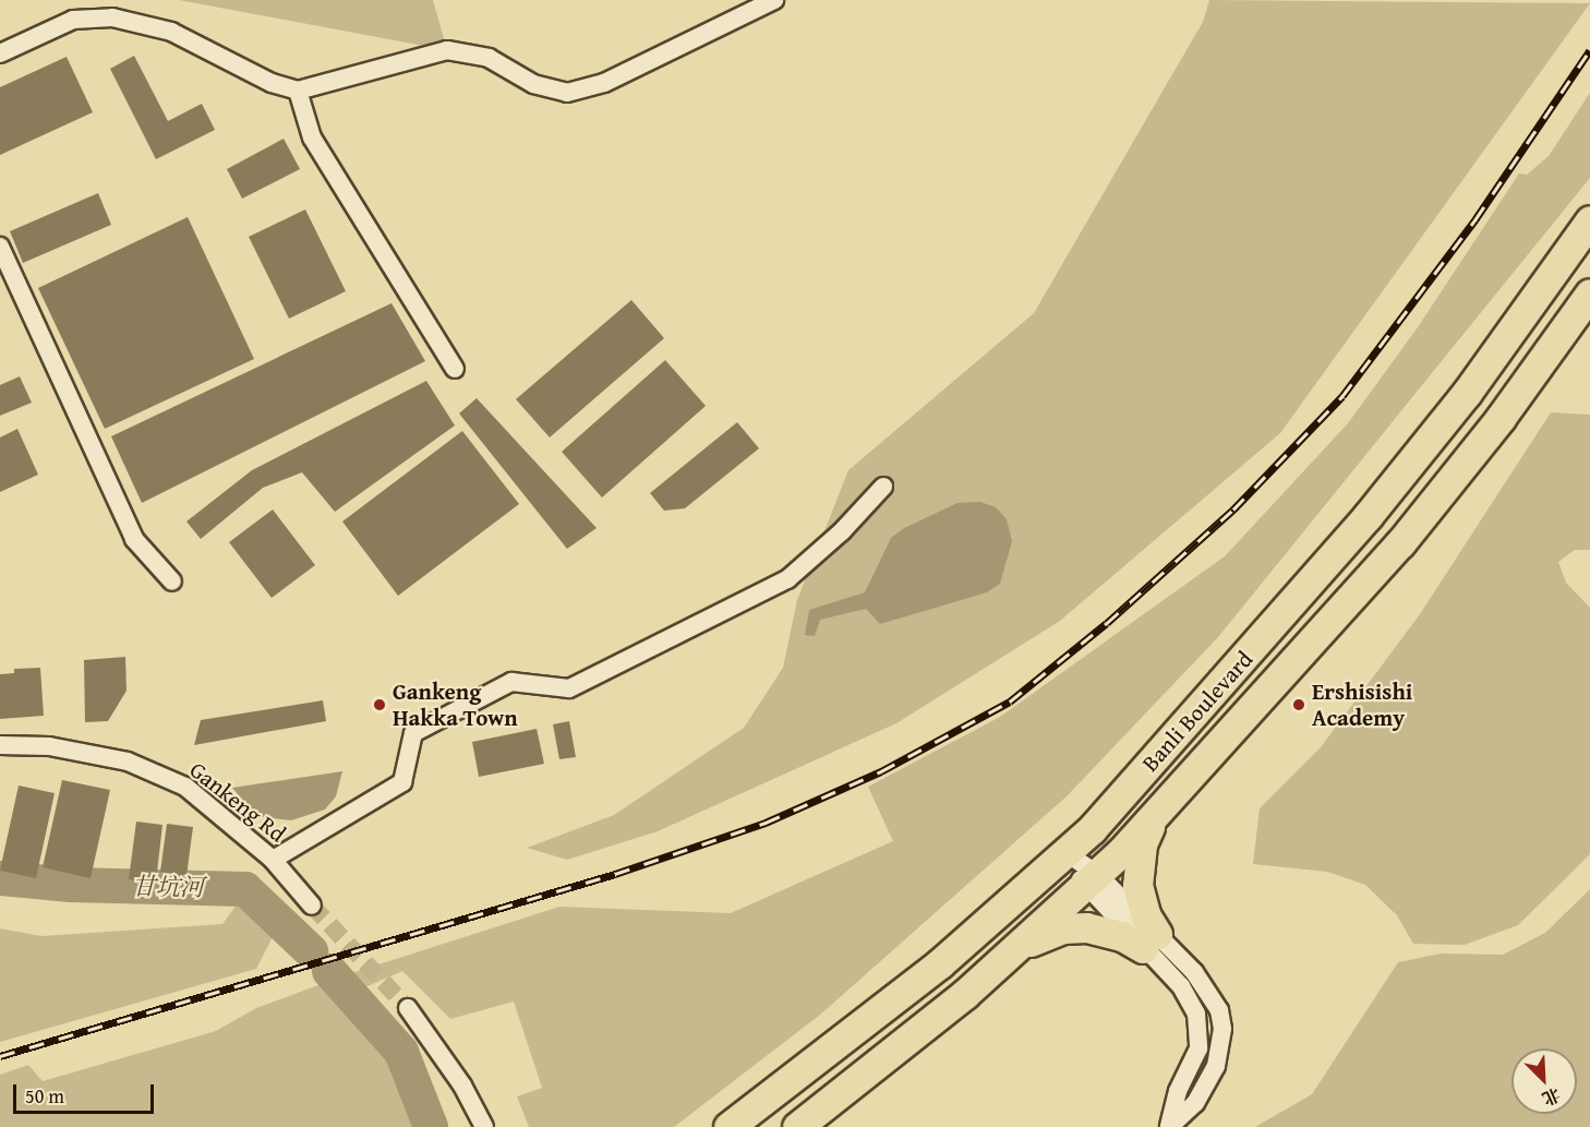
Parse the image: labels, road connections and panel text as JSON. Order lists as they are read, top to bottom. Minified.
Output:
{"streets":{"main road":["Banli Boulevard"],"street":["Gankeng Rd"]},"water":["甘坑河"],"places":["Gankeng Hakka Town","Ershisishi Academy"],"scale_bar":"50 m","north":"bottom right"}
